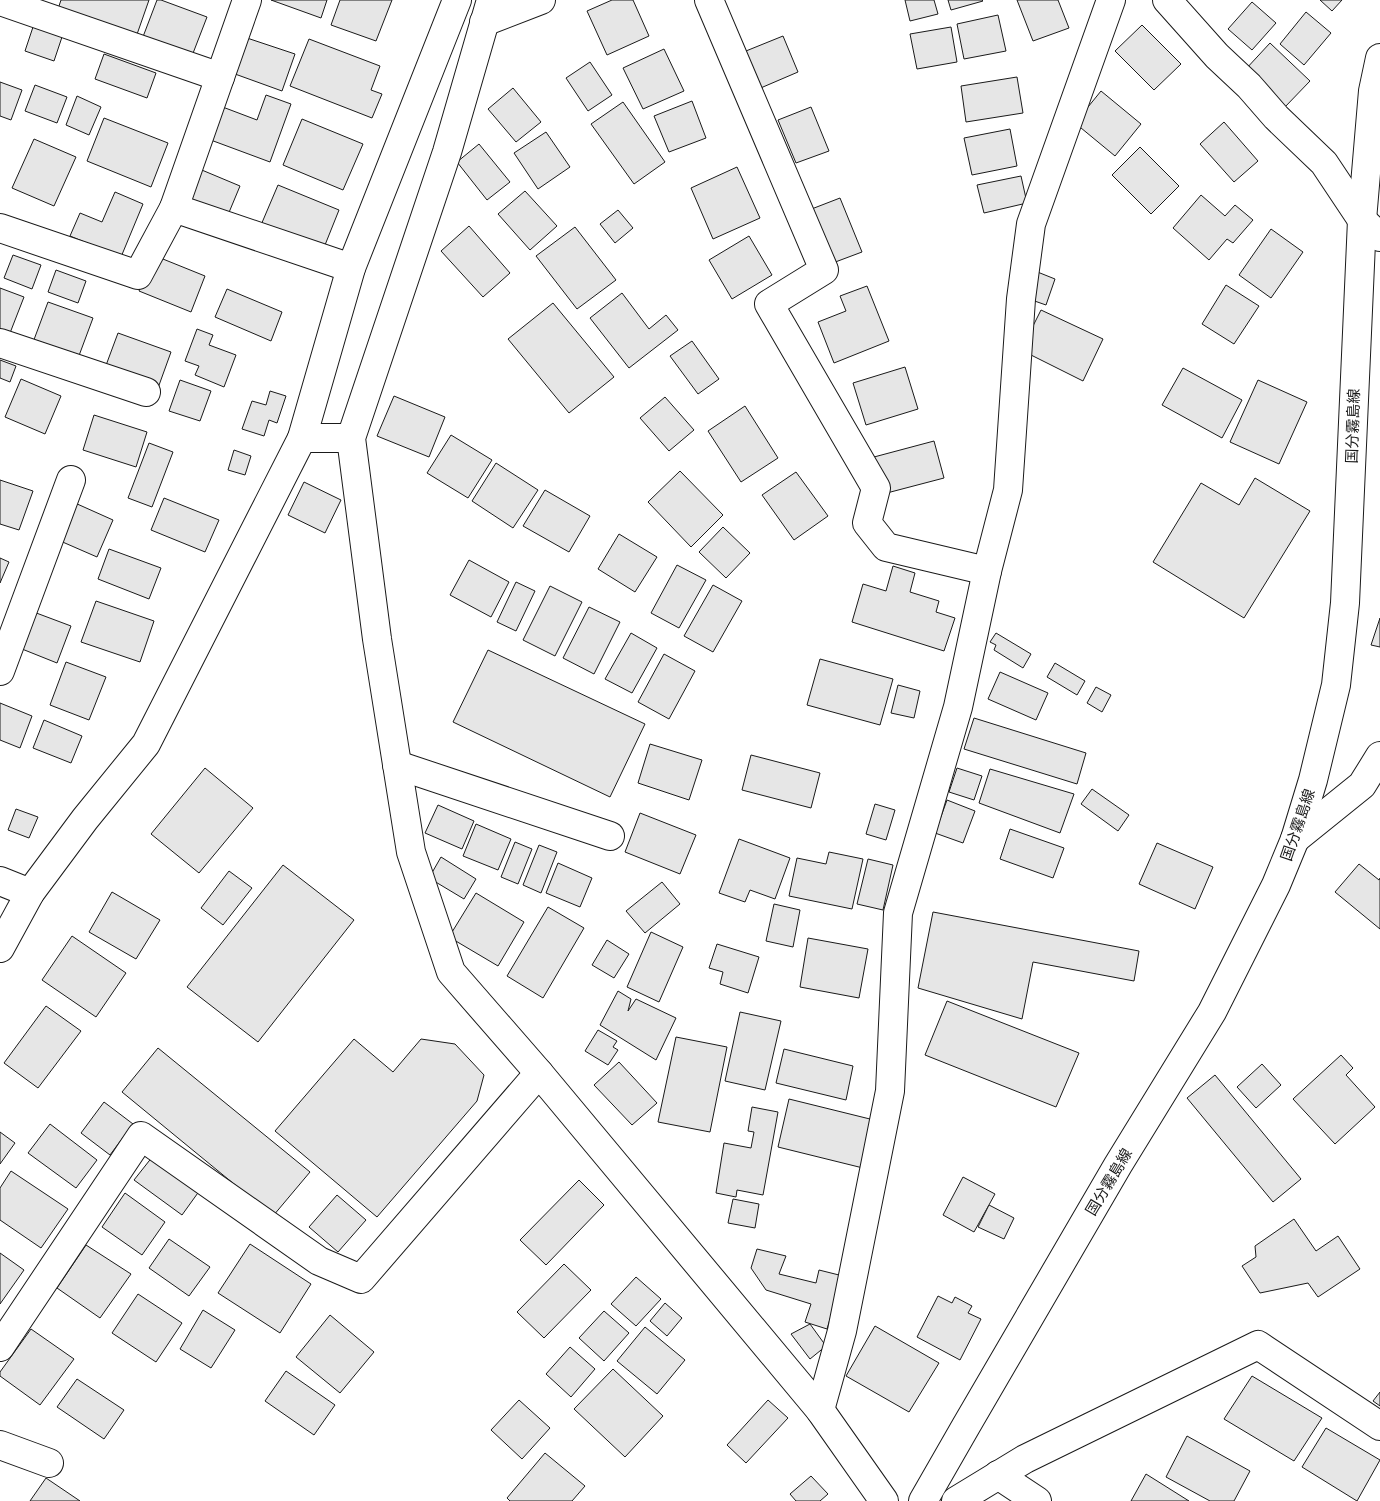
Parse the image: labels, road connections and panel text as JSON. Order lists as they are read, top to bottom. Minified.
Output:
{"streets":{"street":["国分霧島線"]}}
